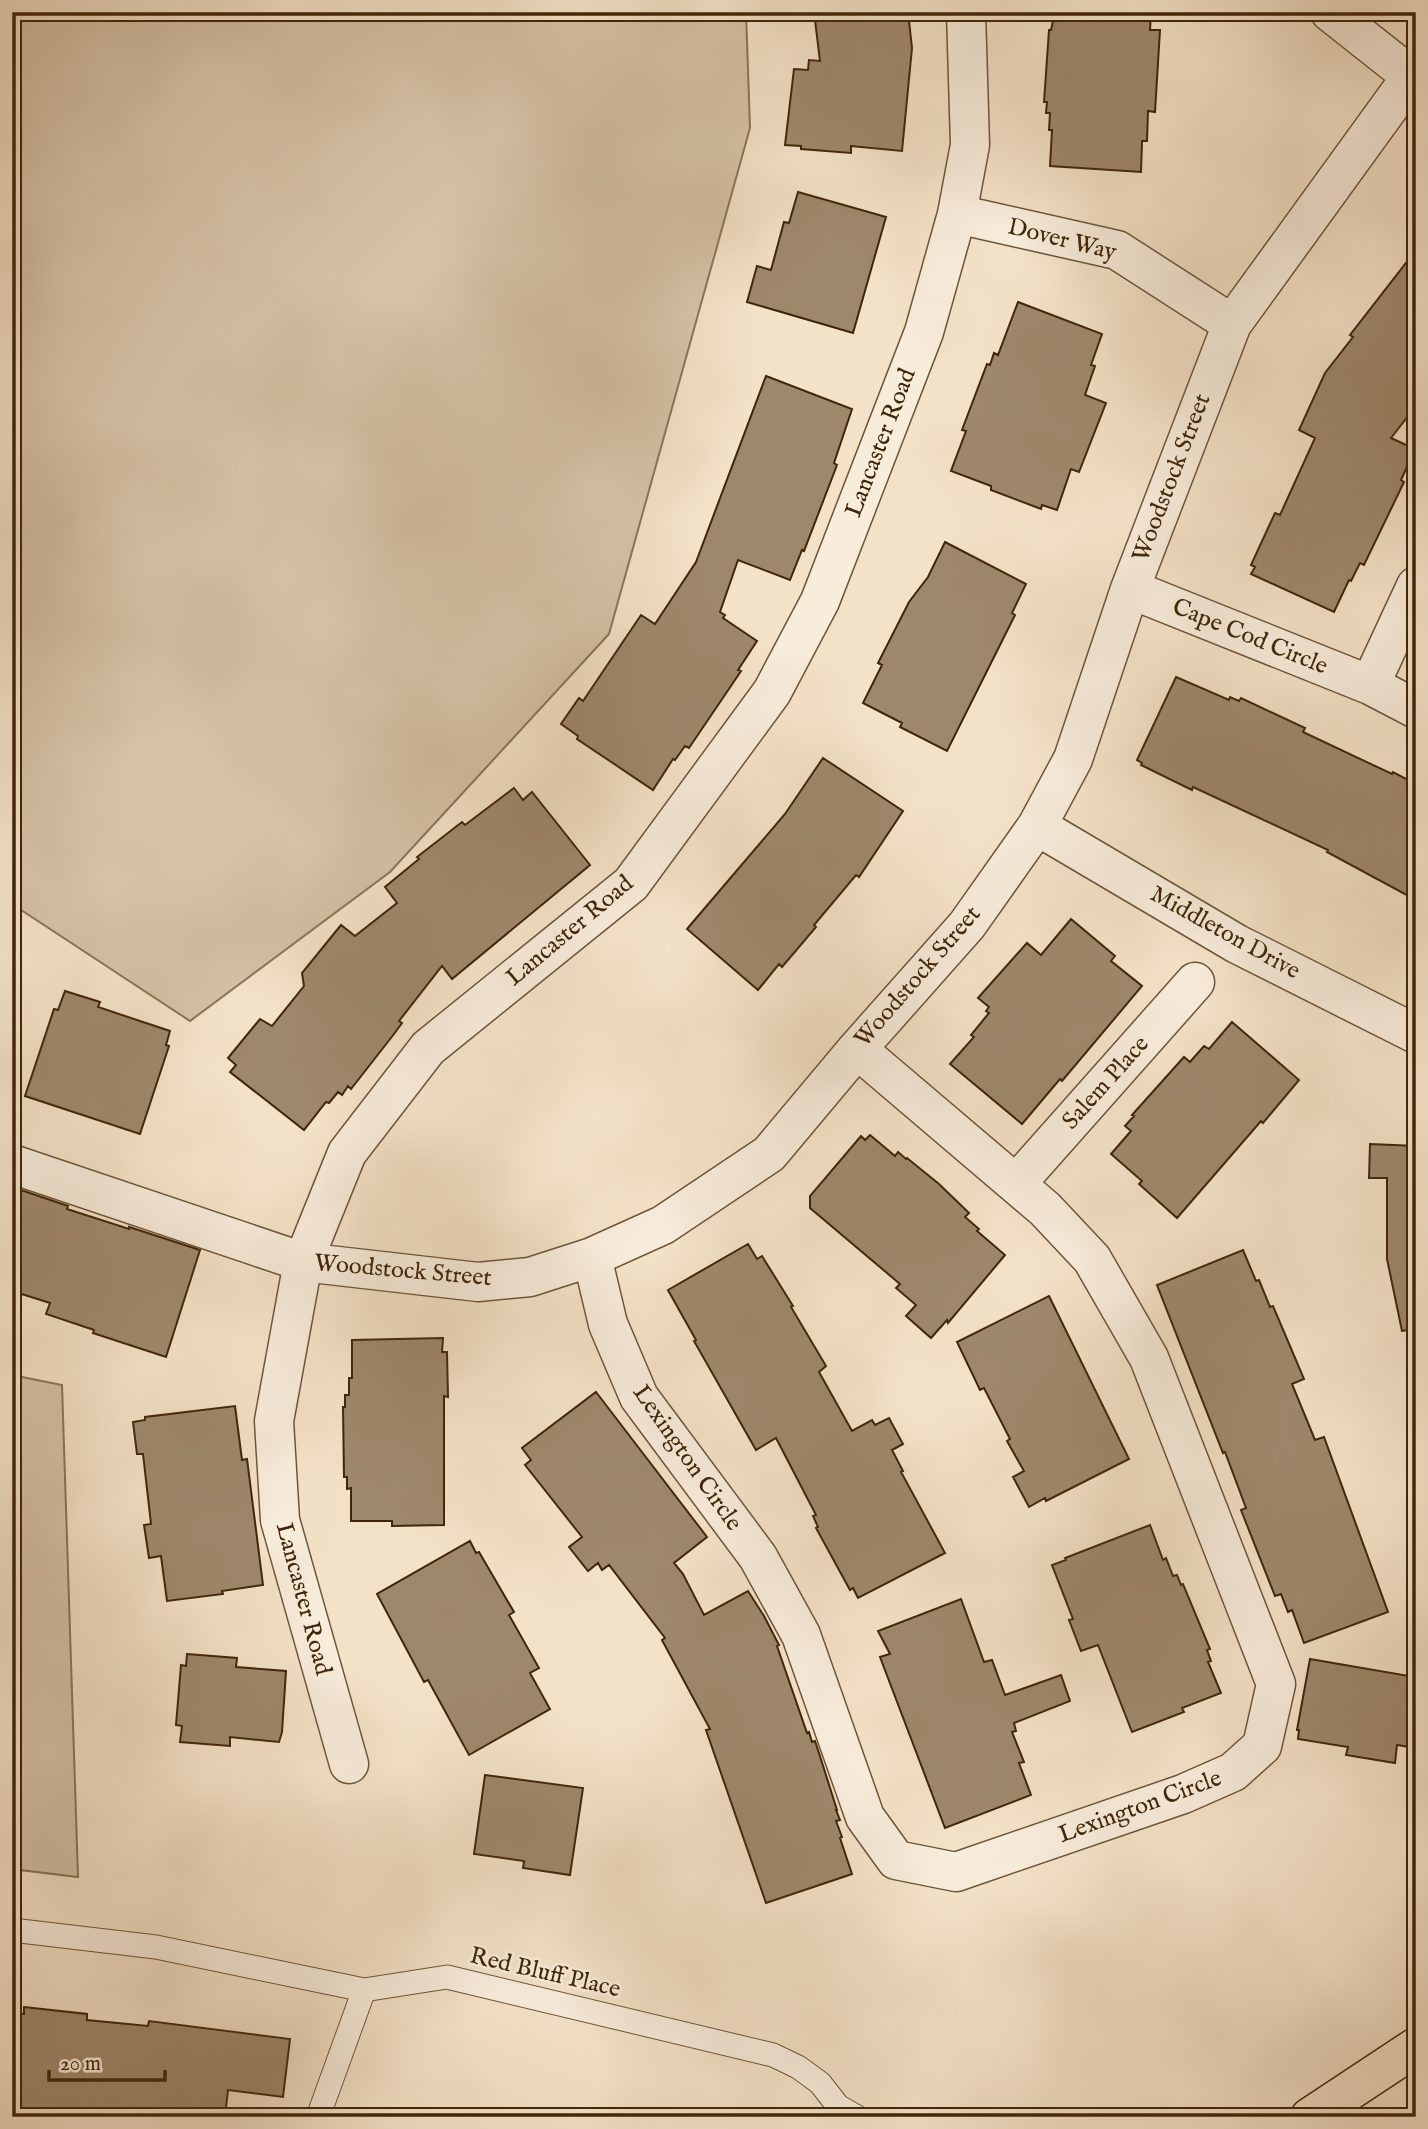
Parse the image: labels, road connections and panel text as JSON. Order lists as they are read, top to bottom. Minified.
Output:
{"streets":{"street":["Dover Way","Lancaster Road","Woodstock Street","Cape Cod Circle","Middleton Drive","Salem Place","Lexington Circle"],"lane":["Red Bluff Place"]},"crossings":[["Dover Way","Lancaster Road"],["Dover Way","Woodstock Street"],["Lancaster Road","Woodstock Street"],["Woodstock Street","Cape Cod Circle"],["Woodstock Street","Middleton Drive"],["Woodstock Street","Lexington Circle"],["Salem Place","Lexington Circle"]],"scale_bar":"20 m"}
